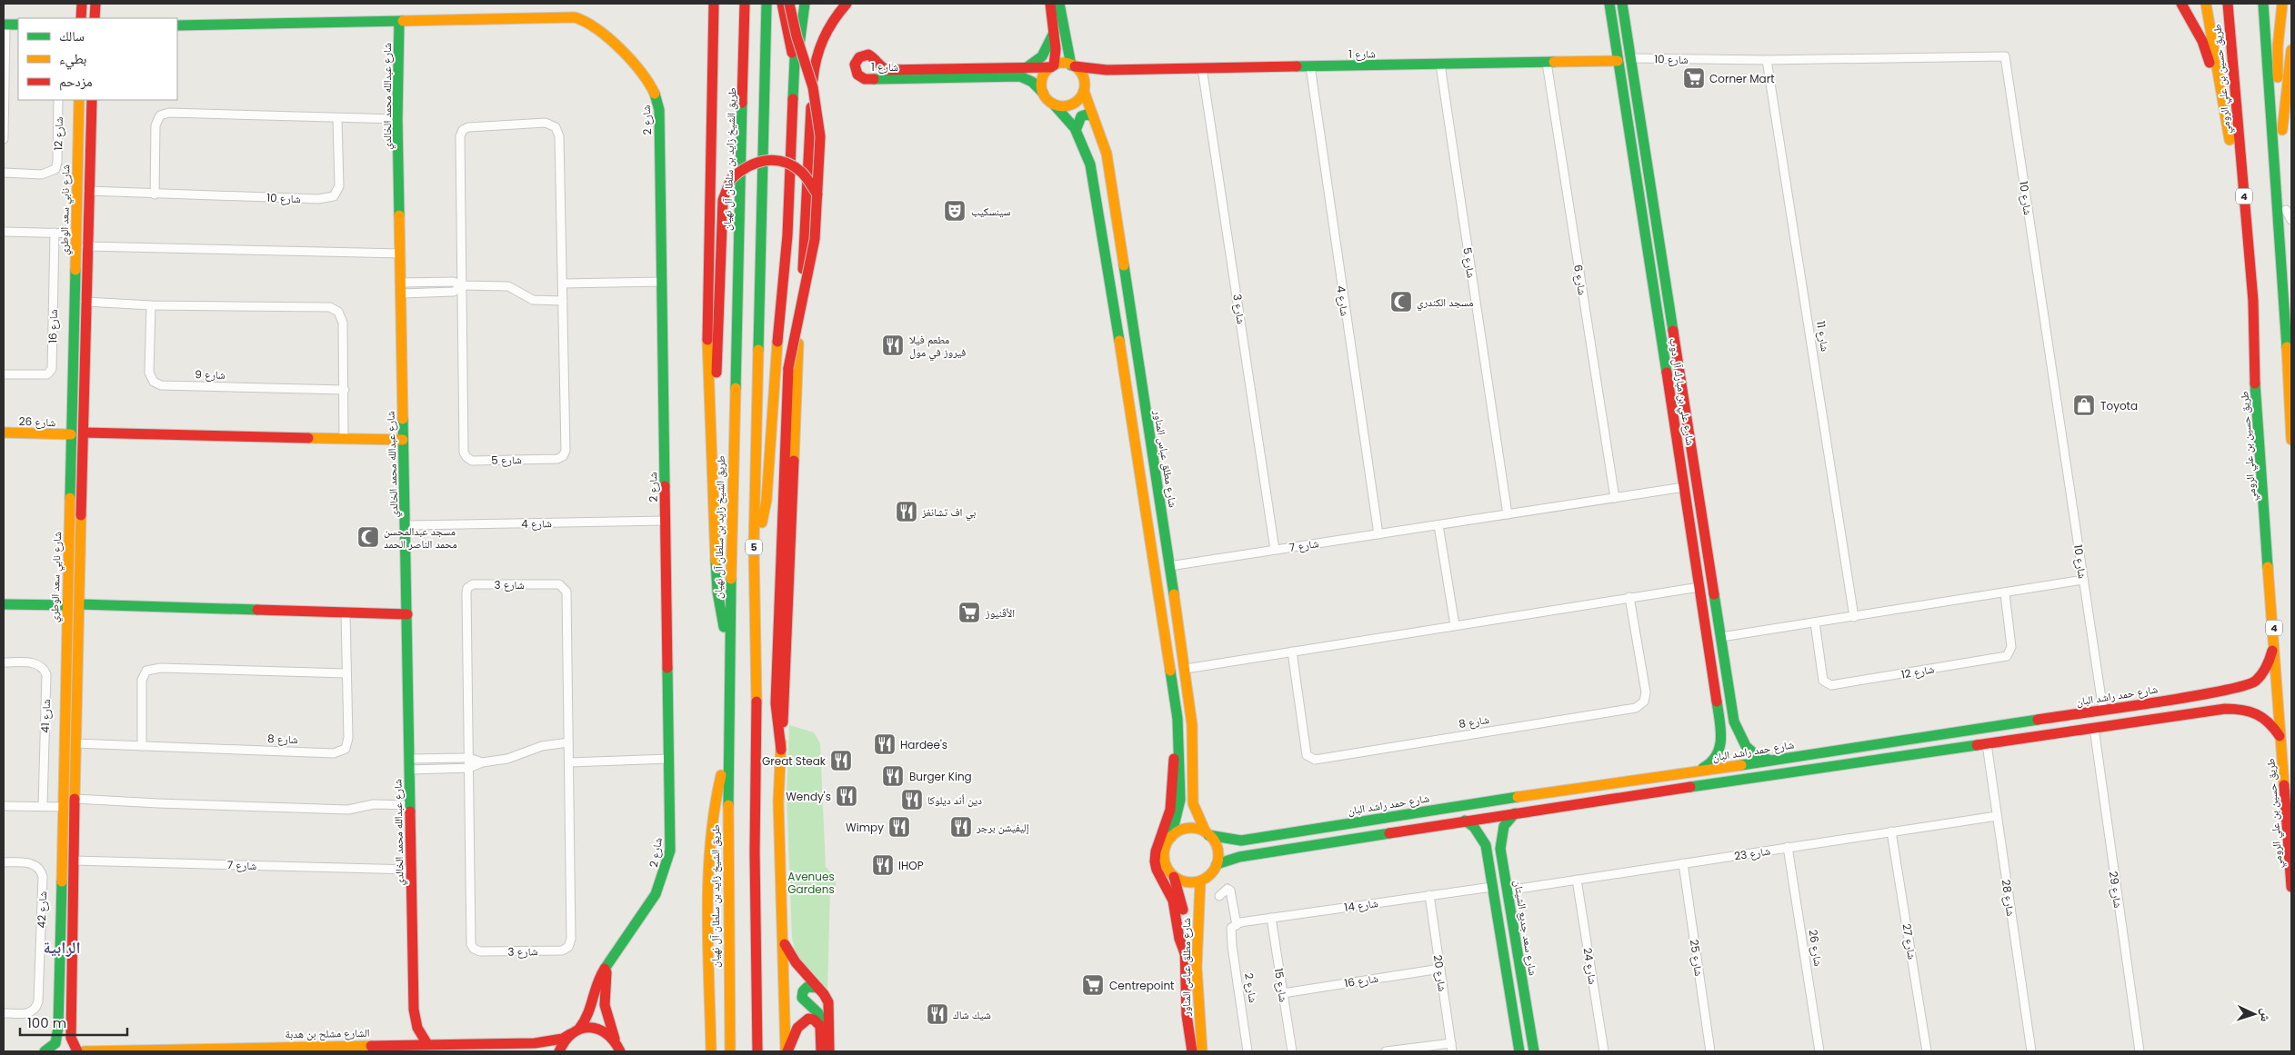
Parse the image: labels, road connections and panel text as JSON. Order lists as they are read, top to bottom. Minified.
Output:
{"streets":{"main road":["شارع 1","طريق حسين بن علي الرومي","شارع عبدالله محمد الخالدي","شارع 2","طريق الشيخ زايد بن سلطان آل نهيان","4","شارع نابي سعد الوطري","شارع علي بن مبارك آل دوب","شارع 26","شارع مطلق عباس المناور","5","شارع حمد راشد البان","شارع سعد جديع الشيتان","الشارع مشلح بن هدبة"],"street":["شارع 10","شارع 12","شارع 5","شارع 6","شارع 4","شارع 3","شارع 16","شارع 11","شارع 9","شارع 7","شارع 41","شارع 8","شارع 23","شارع 29","شارع 28","شارع 14","شارع 42","شارع 27","شارع 25","شارع 24","شارع 20","شارع 15"]},"crossings":[["شارع 1","شارع 5"],["شارع 1","شارع 6"],["شارع 1","شارع 4"],["شارع 1","شارع 3"],["شارع 1","شارع علي بن مبارك آل دوب"],["شارع 1","شارع مطلق عباس المناور"],["شارع 10","شارع نابي سعد الوطري"],["شارع 10","شارع 11"],["شارع 10","شارع علي بن مبارك آل دوب"],["شارع 10","شارع حمد راشد البان"],["طريق حسين بن علي الرومي","شارع حمد راشد البان"],["شارع عبدالله محمد الخالدي","شارع 2"],["شارع عبدالله محمد الخالدي","شارع 4"],["شارع عبدالله محمد الخالدي","شارع 7"],["شارع عبدالله محمد الخالدي","الشارع مشلح بن هدبة"],["شارع 2","شارع 4"],["شارع 2","شارع 14"],["شارع 2","الشارع مشلح بن هدبة"],["شارع نابي سعد الوطري","شارع 26"],["شارع نابي سعد الوطري","شارع 7"],["شارع نابي سعد الوطري","شارع 8"],["شارع 5","شارع 7"],["شارع 6","شارع 7"],["شارع 4","شارع 7"],["شارع 3","شارع 7"],["شارع 16","شارع 20"],["شارع 16","شارع 15"],["شارع علي بن مبارك آل دوب","شارع 7"],["شارع علي بن مبارك آل دوب","شارع حمد راشد البان"],["شارع 26","شارع 23"],["شارع مطلق عباس المناور","شارع 7"],["شارع مطلق عباس المناور","شارع حمد راشد البان"],["شارع 23","شارع 28"],["شارع 23","شارع سعد جديع الشيتان"],["شارع 23","شارع 27"],["شارع 23","شارع 25"],["شارع 23","شارع 24"],["شارع 14","شارع 20"],["شارع 14","شارع 15"]],"districts":["الرابية"],"parks":["Avenues Gardens"],"places":{"supermarket":["Corner Mart","الأڤنيوز","Centrepoint"],"theatre":["سينسكيب"],"mosque":["مسجد الكندري","مسجد عبدالمحسن محمد الناصر الحمد"],"restaurant":["مطعم فيلا فيروز في مول","بي اف تشانغز","Hardee's","Great Steak","Burger King","Wendy's","دين أند ديلوكا","Wimpy","إليفيشن برجر","IHOP","شيك شاك"],"shop":["Toyota"]},"legend":["سالك","بطيء","مزدحم"],"scale_bar":"100 m","north":"right"}
